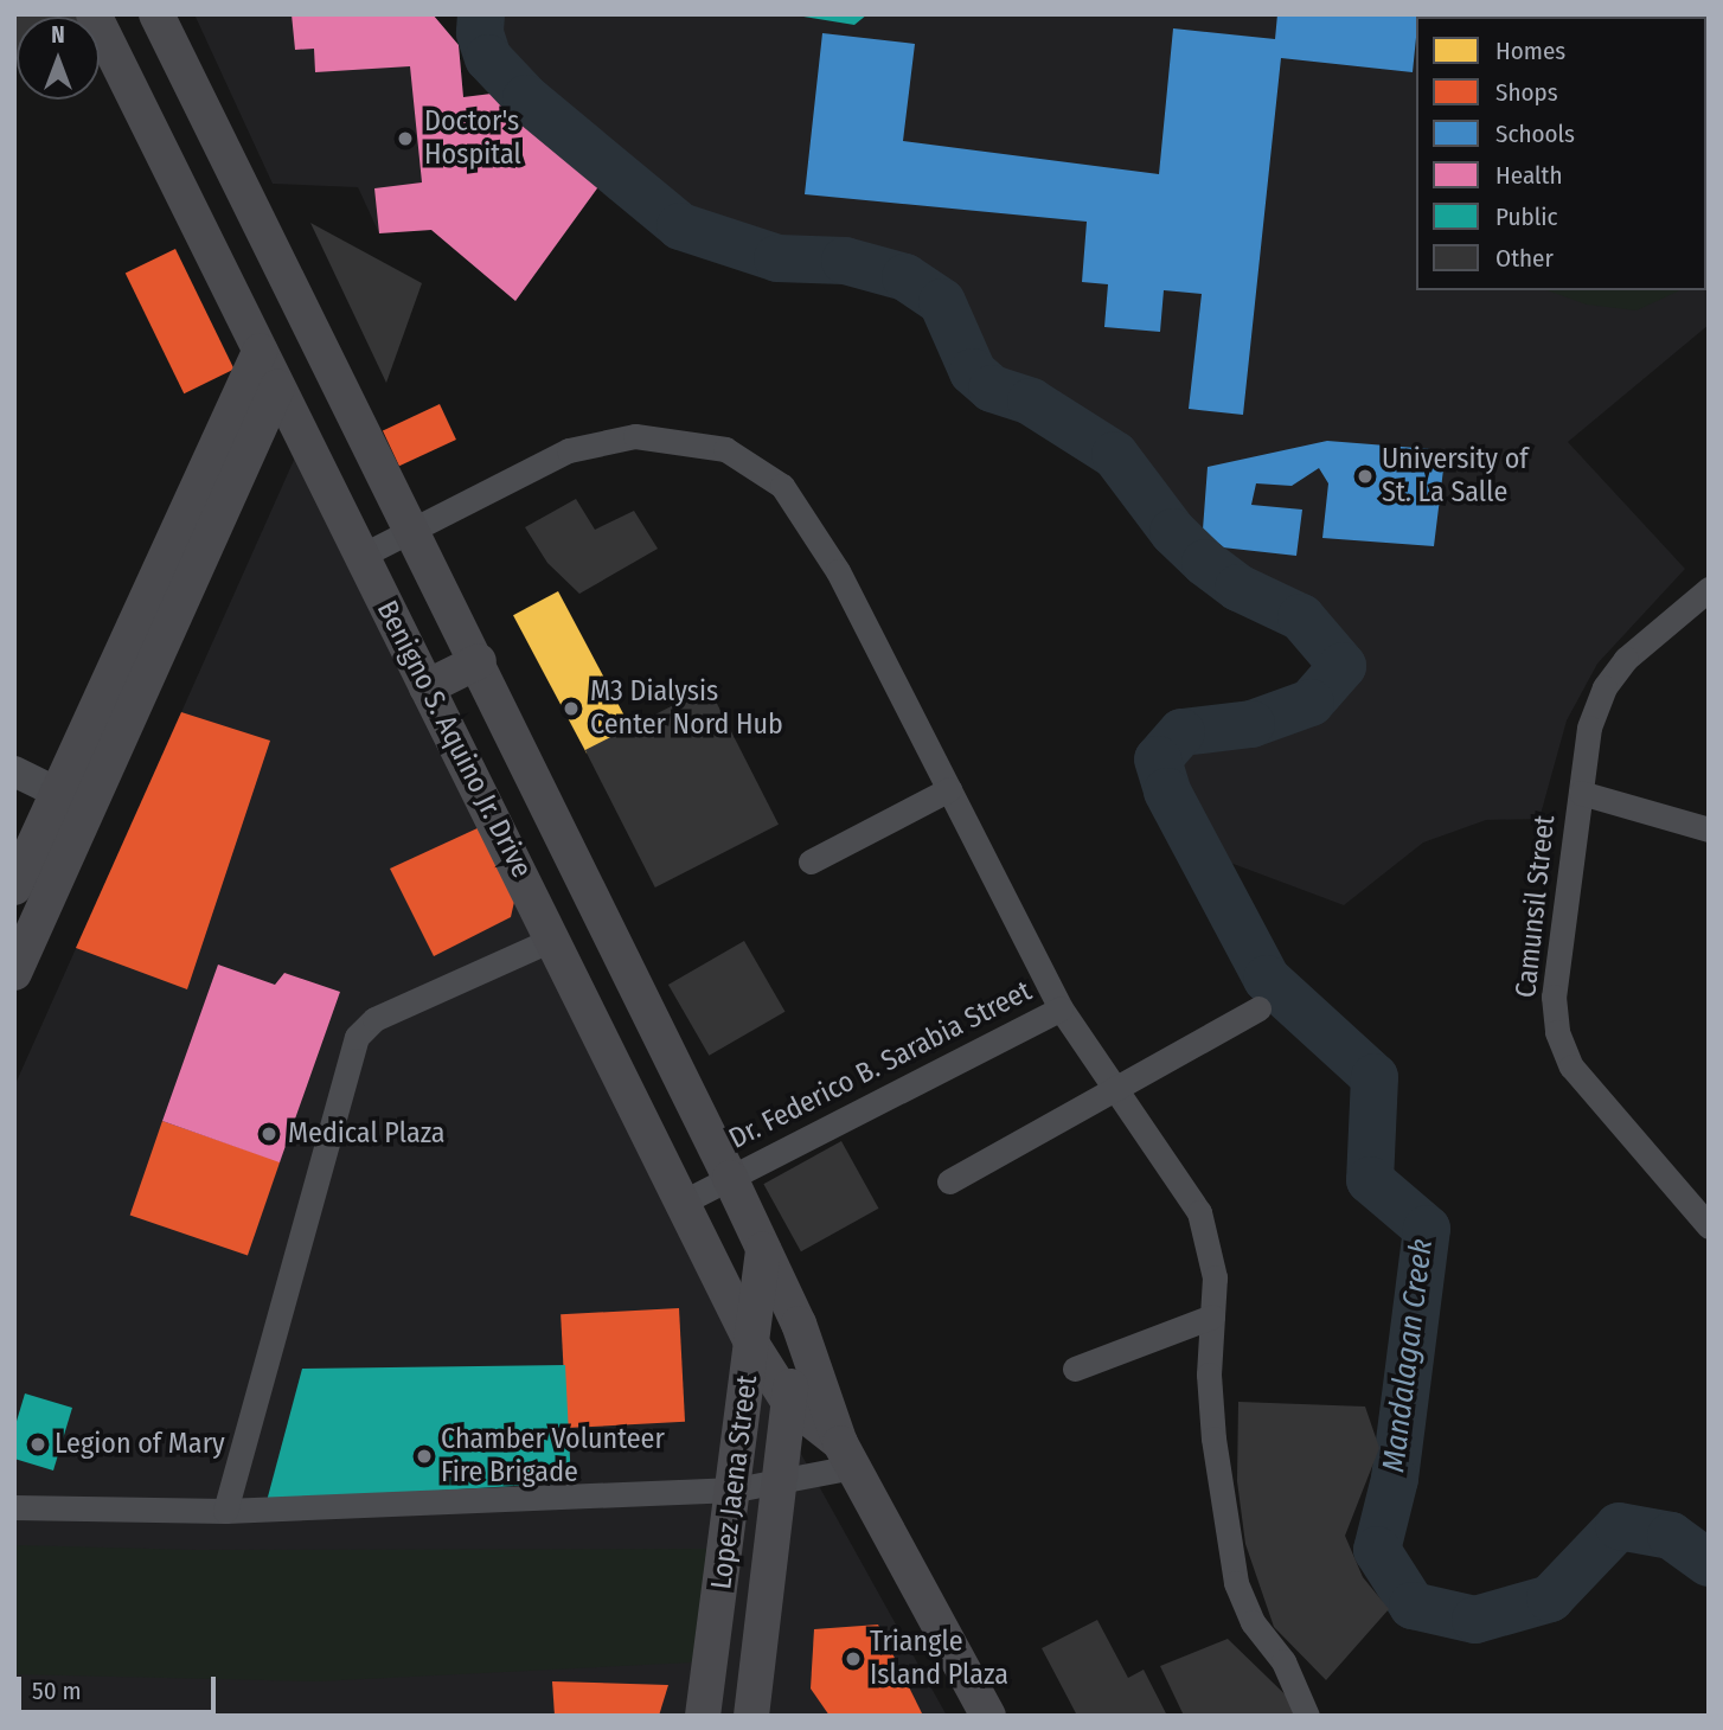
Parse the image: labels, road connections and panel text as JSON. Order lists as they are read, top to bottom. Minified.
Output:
{"streets":{"main road":["Benigno S. Aquino Jr. Drive","Lopez Jaena Street"],"street":["Camunsil Street","Dr. Federico B. Sarabia Street"]},"crossings":[["Benigno S. Aquino Jr. Drive","Dr. Federico B. Sarabia Street"],["Benigno S. Aquino Jr. Drive","Lopez Jaena Street"]],"water":["Mandalagan Creek"],"places":["Doctor's Hospital","University of St. La Salle","M3 Dialysis Center Nord Hub","Medical Plaza","Legion of Mary","Chamber Volunteer Fire Brigade","Triangle Island Plaza"],"legend":["Homes","Shops","Schools","Health","Public","Other"],"scale_bar":"50 m","north":"top"}
